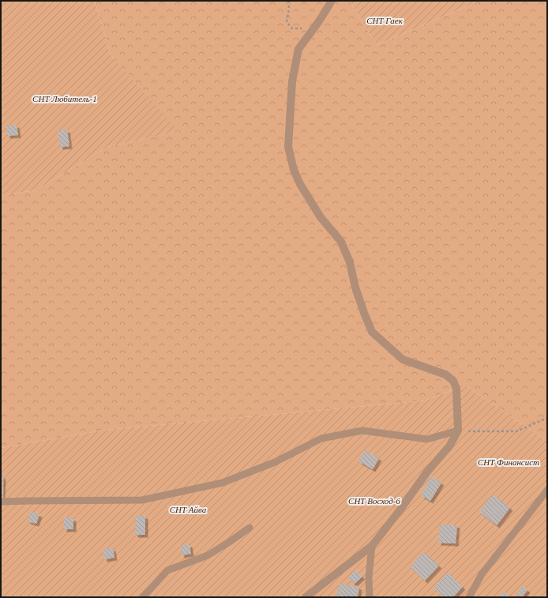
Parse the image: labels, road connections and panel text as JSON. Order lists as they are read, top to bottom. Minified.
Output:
{"parks":["СНТ Гаек","СНТ Любитель-1","СНТ Финансист","СНТ Восход-6","СНТ Айва"]}
